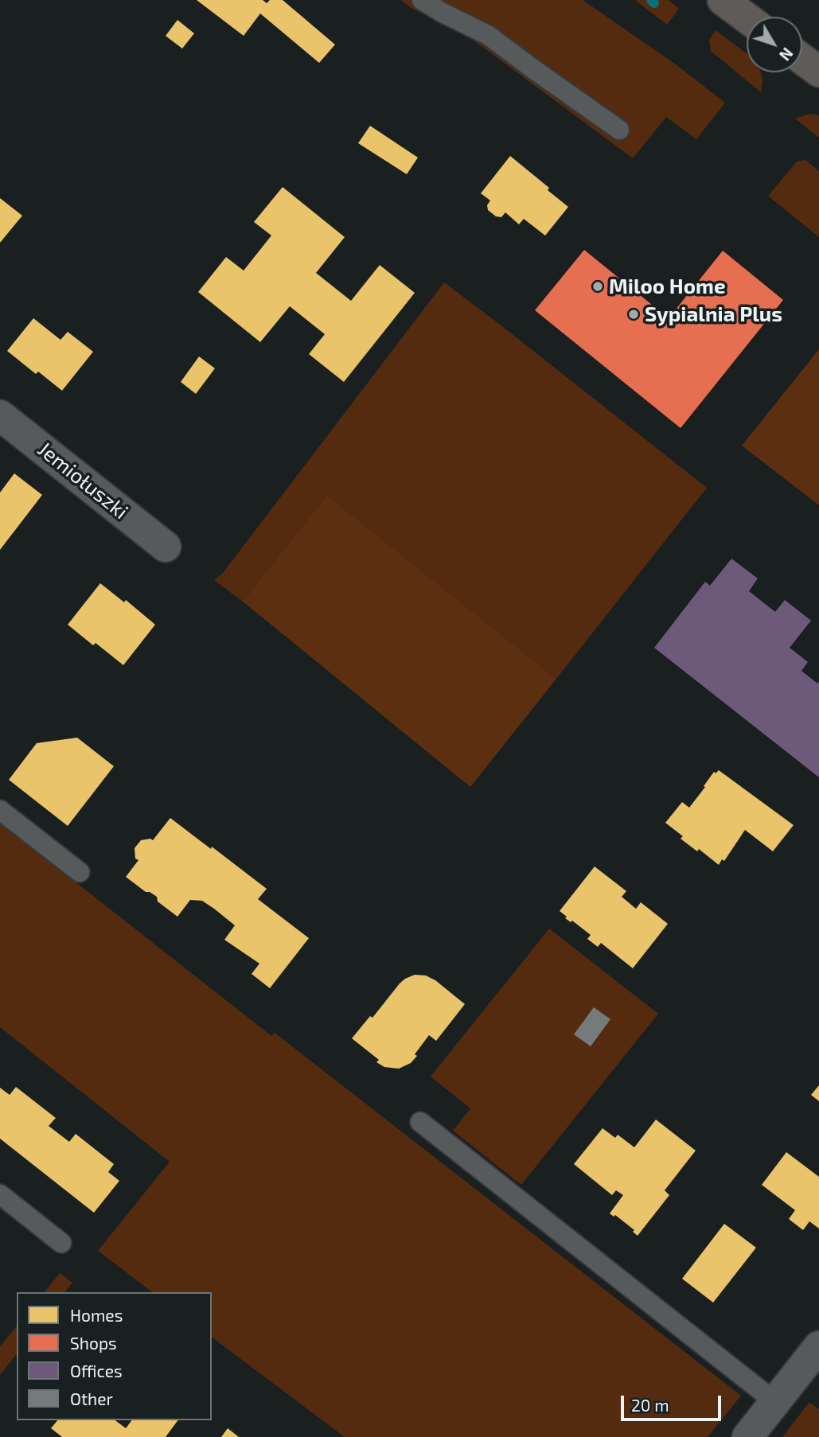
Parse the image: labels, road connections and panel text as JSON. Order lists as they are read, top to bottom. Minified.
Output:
{"streets":{"street":["Jemiołuszki"]},"places":["Miloo Home","Sypialnia Plus"],"legend":["Homes","Shops","Offices","Other"],"scale_bar":"20 m","north":"bottom right"}
